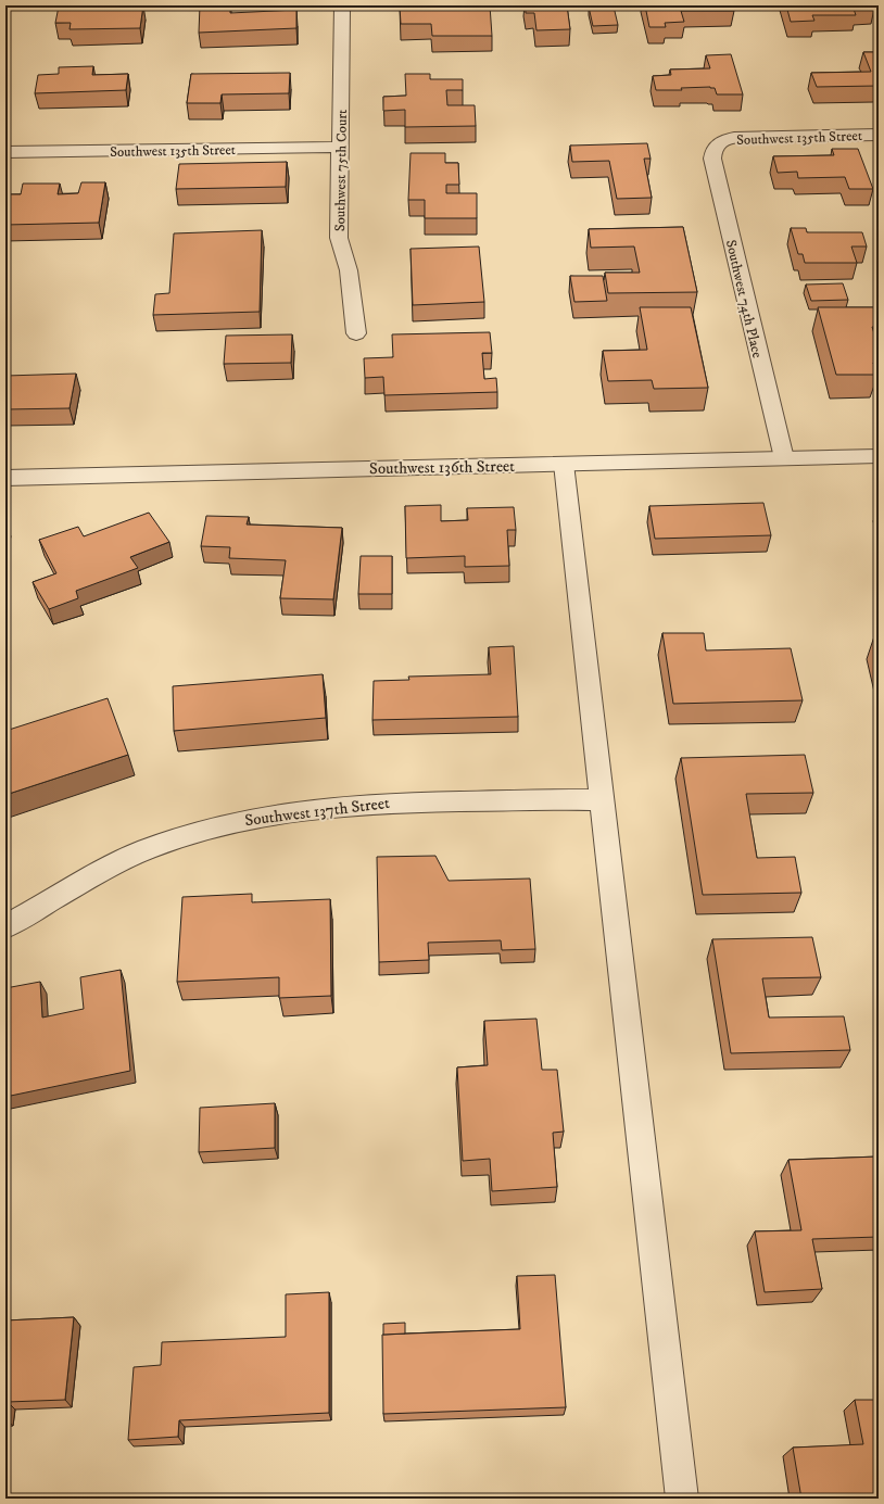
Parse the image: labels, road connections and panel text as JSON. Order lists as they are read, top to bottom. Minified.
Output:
{"streets":{"street":["Southwest 135th Street","Southwest 75th Court","Southwest 74th Place","Southwest 136th Street","Southwest 137th Street"]},"crossings":[["Southwest 135th Street","Southwest 75th Court"],["Southwest 135th Street","Southwest 74th Place"],["Southwest 74th Place","Southwest 136th Street"]]}
